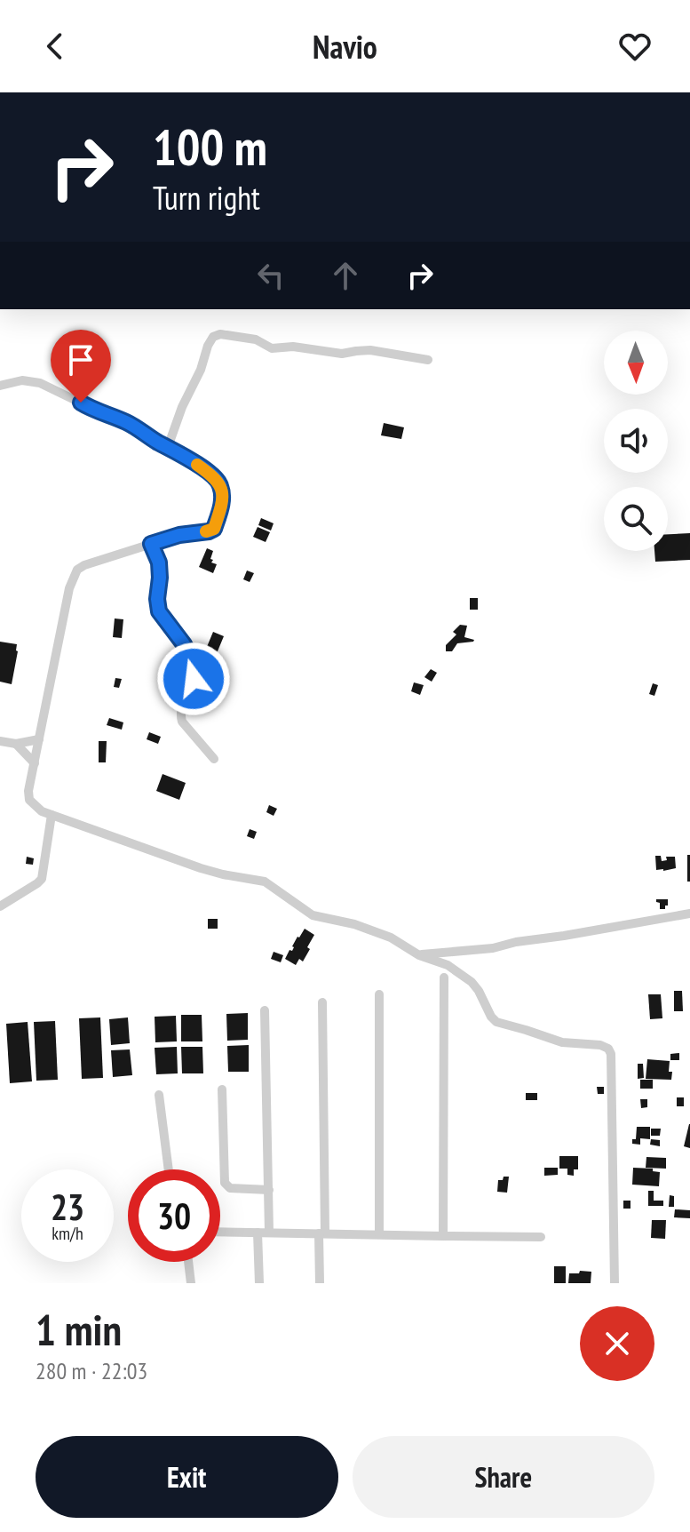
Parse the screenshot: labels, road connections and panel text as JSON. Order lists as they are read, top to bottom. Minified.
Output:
{"north":"bottom","page":{"header":"Navio","turn":["100 m","Turn right"],"speed":"23 km/h","limit":"30","heading":["1 min","280 m · 22:03"],"buttons":["Exit","Share"]}}
